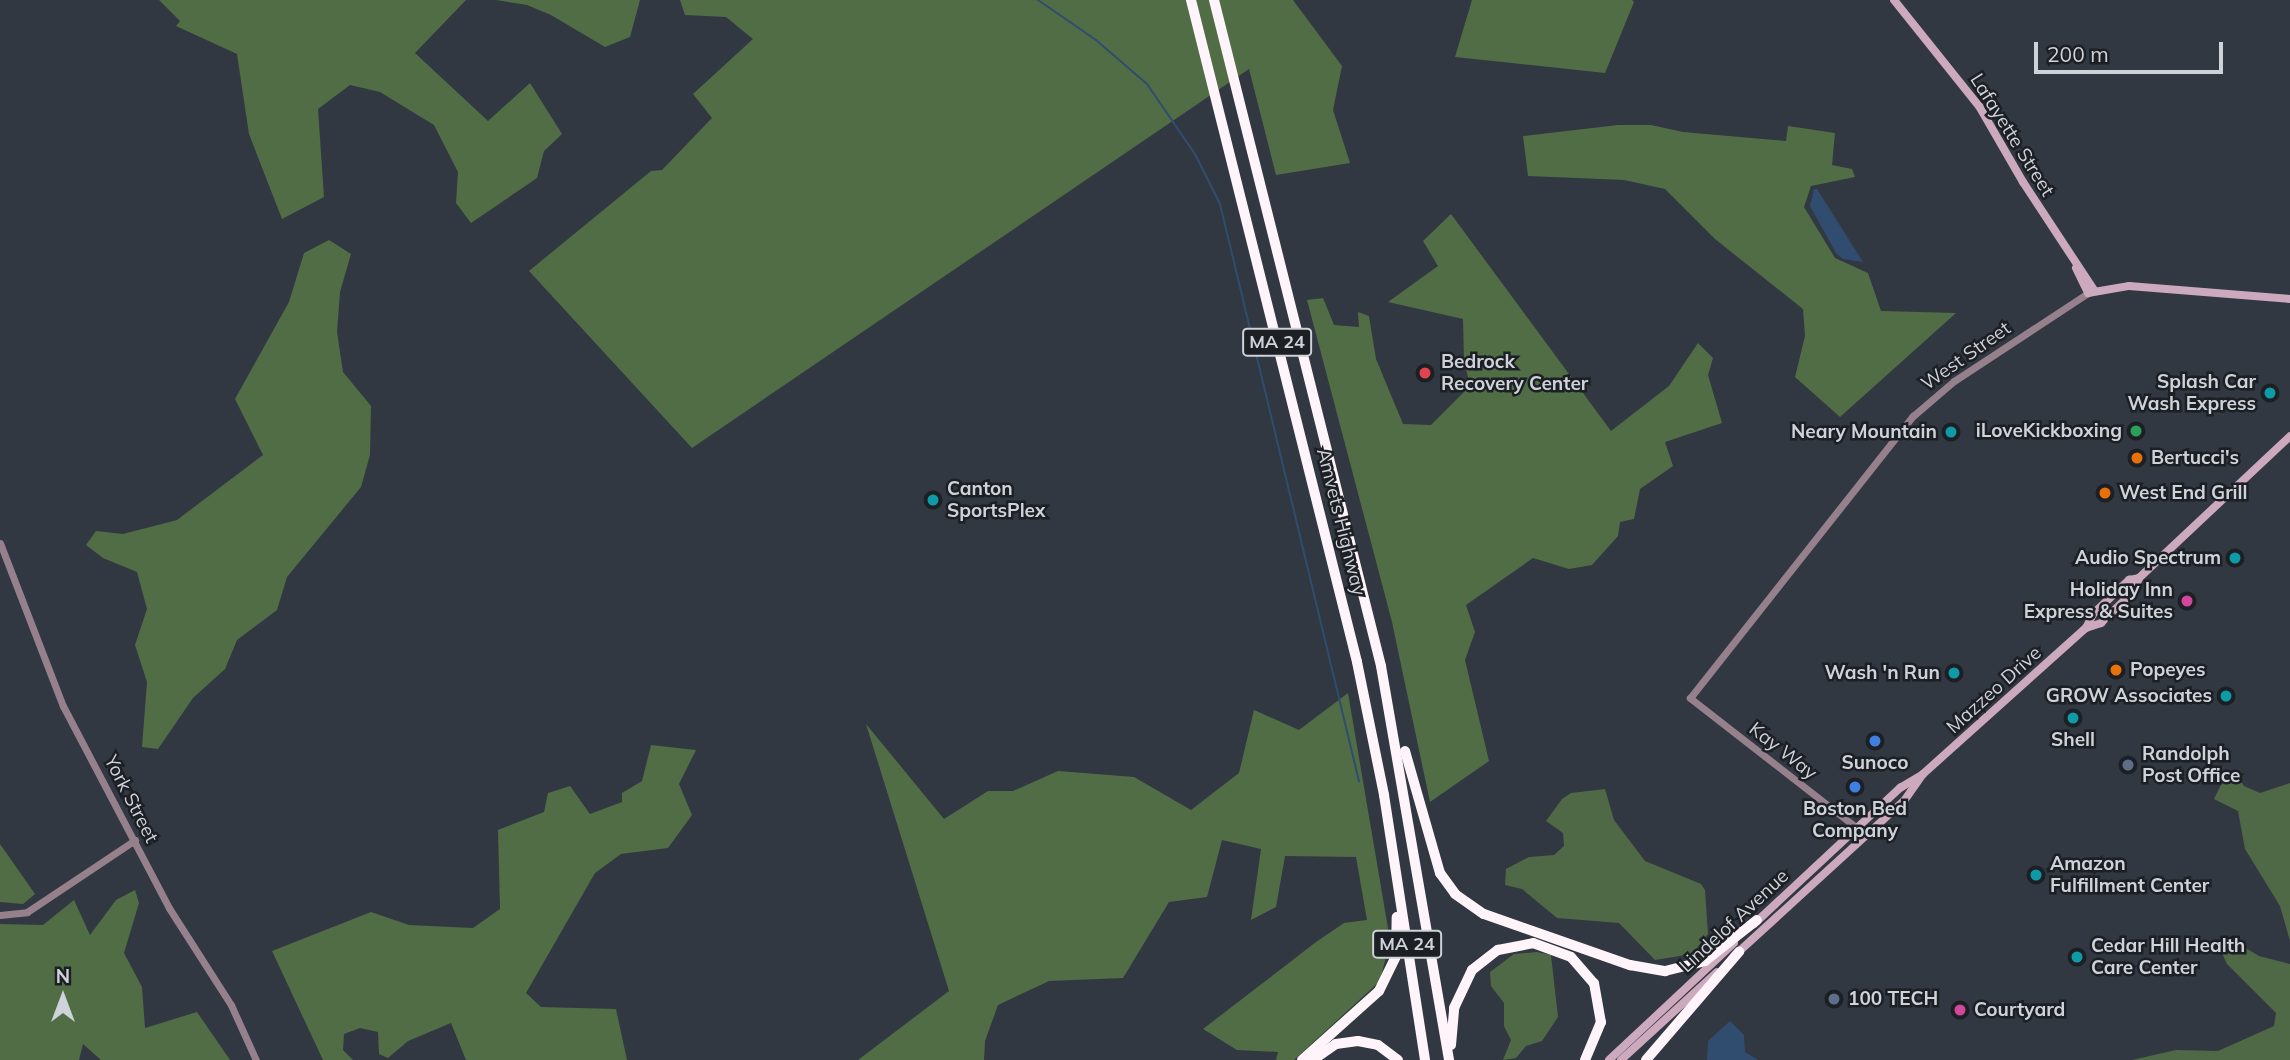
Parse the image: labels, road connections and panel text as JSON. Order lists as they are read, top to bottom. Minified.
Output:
{"streets":{"highway":["MA 24","Amvets Highway"],"main road":["Lafayette Street","West Street","Mazzeo Drive","Lindelof Avenue"],"street":["Kay Way","York Street"]},"crossings":[["Lafayette Street","West Street"],["West Street","Kay Way"],["Mazzeo Drive","Lindelof Avenue"],["Kay Way","Lindelof Avenue"]],"places":["Bedrock Recovery Center","Splash Car Wash Express","iLoveKickboxing","Neary Mountain","Bertucci's","West End Grill","Canton SportsPlex","Audio Spectrum","Holiday Inn Express & Suites","Popeyes","Wash 'n Run","GROW Associates","Shell","Sunoco","Randolph Post Office","Boston Bed Company","Amazon Fulfillment Center","Cedar Hill Health Care Center","100 TECH","Courtyard"],"scale_bar":"200 m","north":"top"}
